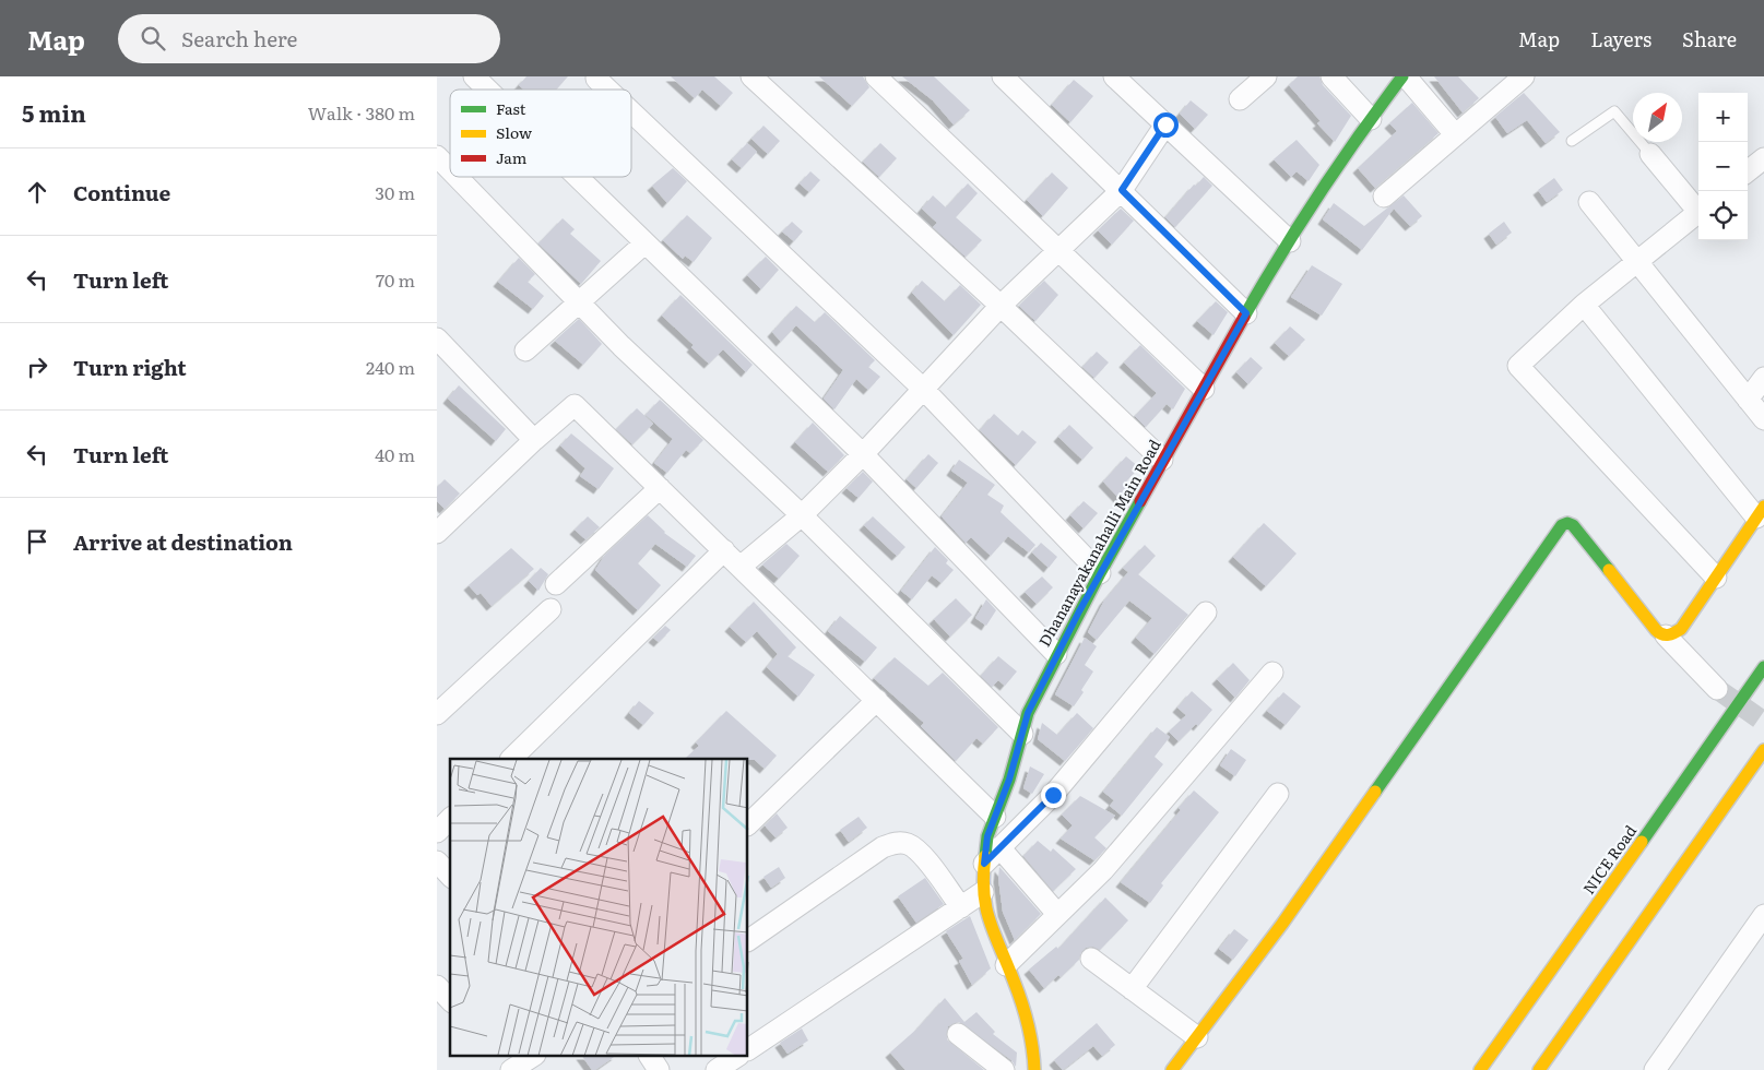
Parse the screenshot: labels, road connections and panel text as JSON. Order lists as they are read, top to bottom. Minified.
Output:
{"streets":{"main road":["Dhananayakanahalli Main Road","NICE Road"]},"legend":["Fast","Slow","Jam"],"north":"top right","page":{"header":"Map","search":"Search here","nav":["Map","Layers","Share"],"heading":["5 min","Walk · 380 m"],"map_buttons":["+","−"],"list":[["Continue","30 m"],["Turn left","70 m"],["Turn right","240 m"],["Turn left","40 m"],"Arrive at destination"]}}
